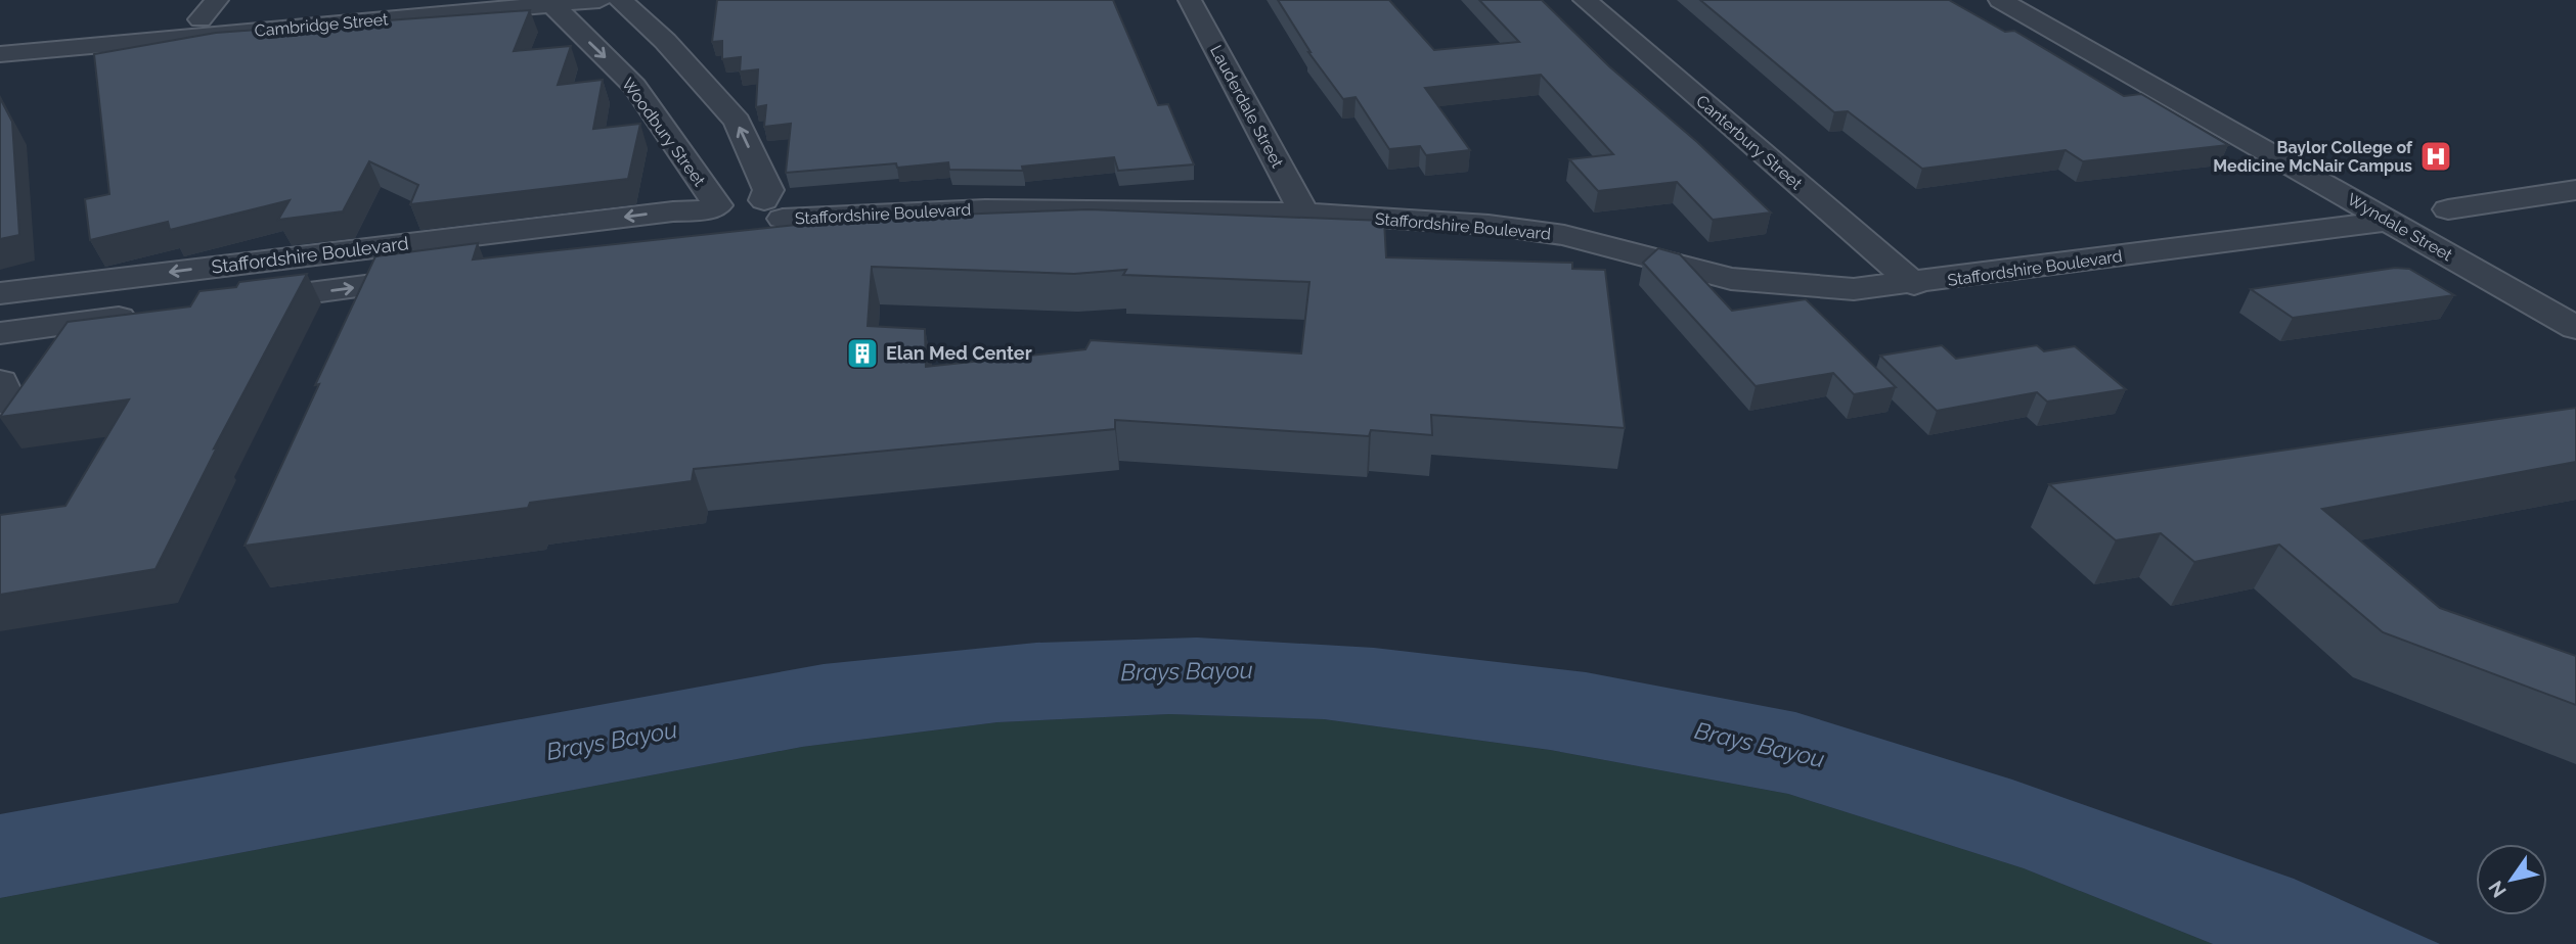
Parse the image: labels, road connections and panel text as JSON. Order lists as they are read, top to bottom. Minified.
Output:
{"streets":{"street":["Cambridge Street","Lauderdale Street","Woodbury Street","Canterbury Street","Staffordshire Boulevard","Wyndale Street"]},"crossings":[["Cambridge Street","Woodbury Street"],["Lauderdale Street","Staffordshire Boulevard"],["Woodbury Street","Staffordshire Boulevard"],["Canterbury Street","Staffordshire Boulevard"],["Staffordshire Boulevard","Wyndale Street"]],"water":["Brays Bayou"],"places":{"hospital":["Baylor College of Medicine McNair Campus"],"building":["Elan Med Center"]},"north":"bottom left"}
